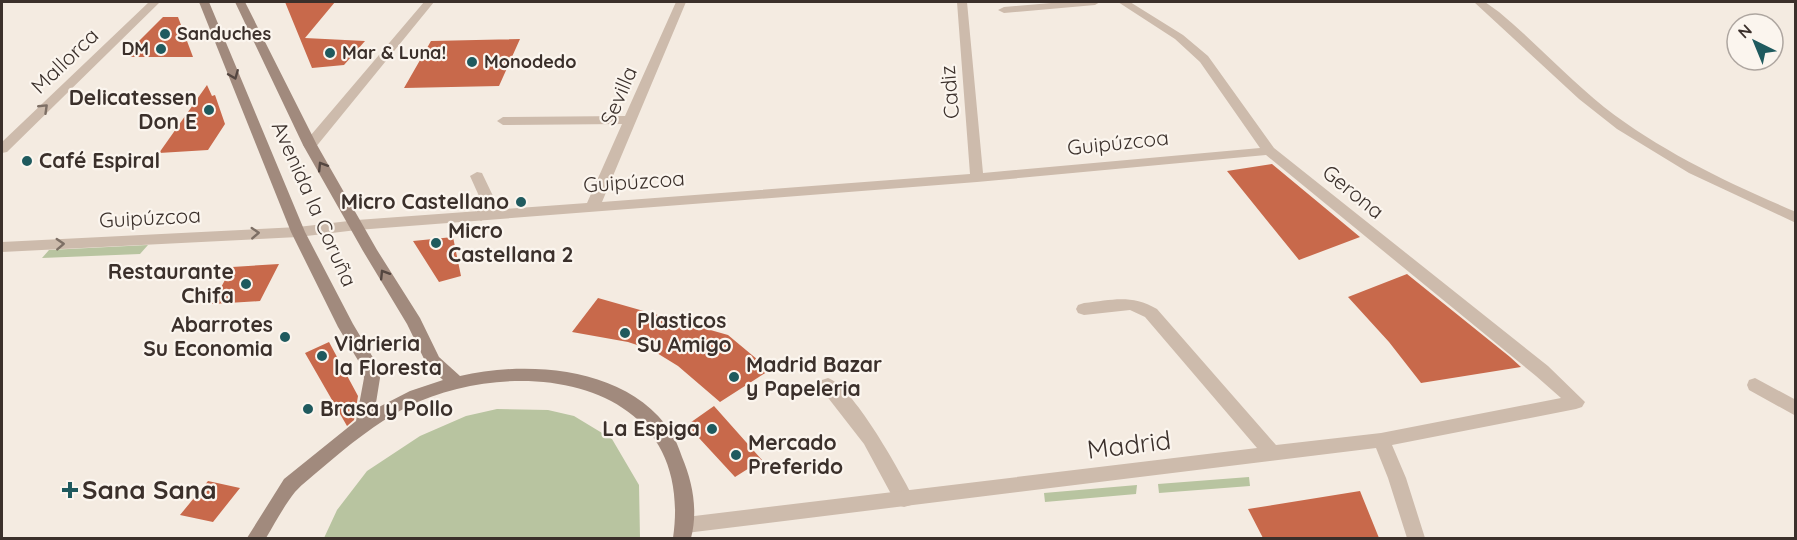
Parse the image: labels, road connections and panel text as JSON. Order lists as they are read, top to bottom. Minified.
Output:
{"streets":{"main road":["Avenida la Coruña"],"street":["Mallorca","Cadiz","Sevilla","Guipúzcoa","Gerona","Madrid"]},"crossings":[["Cadiz","Guipúzcoa"],["Sevilla","Guipúzcoa"],["Guipúzcoa","Gerona"],["Guipúzcoa","Avenida la Coruña"],["Gerona","Madrid"]],"one_way":["Mallorca"],"places":{"other":["Sanduches","DM","Mar & Luna!","Monodedo","Delicatessen Don E","Café Espiral","Micro Castellano","Micro Castellana 2","Restaurante Chifa","Plasticos Su Amigo","Abarrotes Su Economia","Vidrieria la Floresta","Madrid Bazar y Papeleria","Brasa y Pollo","La Espiga","Mercado Preferido"],"health":["Sana Sana"]},"north":"top left"}
